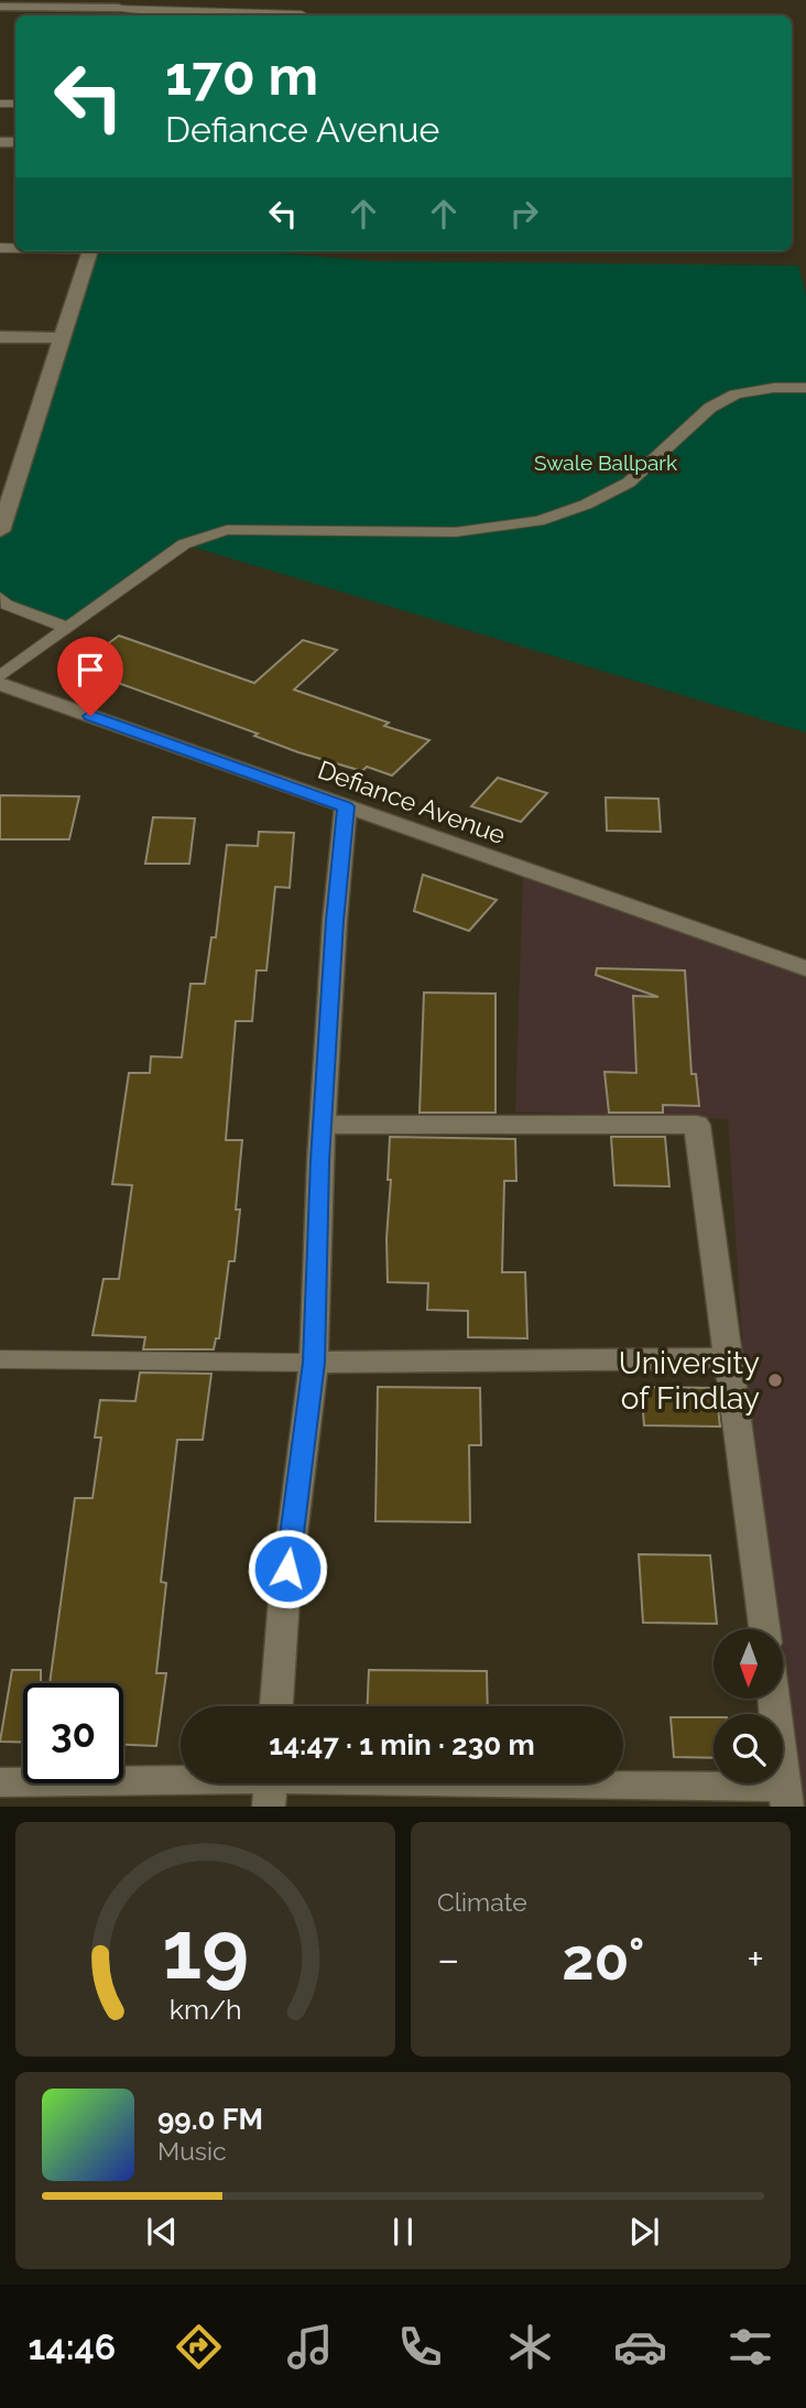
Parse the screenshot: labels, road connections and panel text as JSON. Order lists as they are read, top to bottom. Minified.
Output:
{"streets":{"street":["Defiance Avenue"]},"parks":["Swale Ballpark"],"places":["University of Findlay"],"north":"bottom","page":{"turn":["170 m","Defiance Avenue"],"limit":"30","trip":"14:47 · 1 min · 230 m","tile":"Climate","heat":["−","20°","+"],"song":["99.0 FM","Music"],"tabs":"14:46","gauge":["19","km/h"]}}
